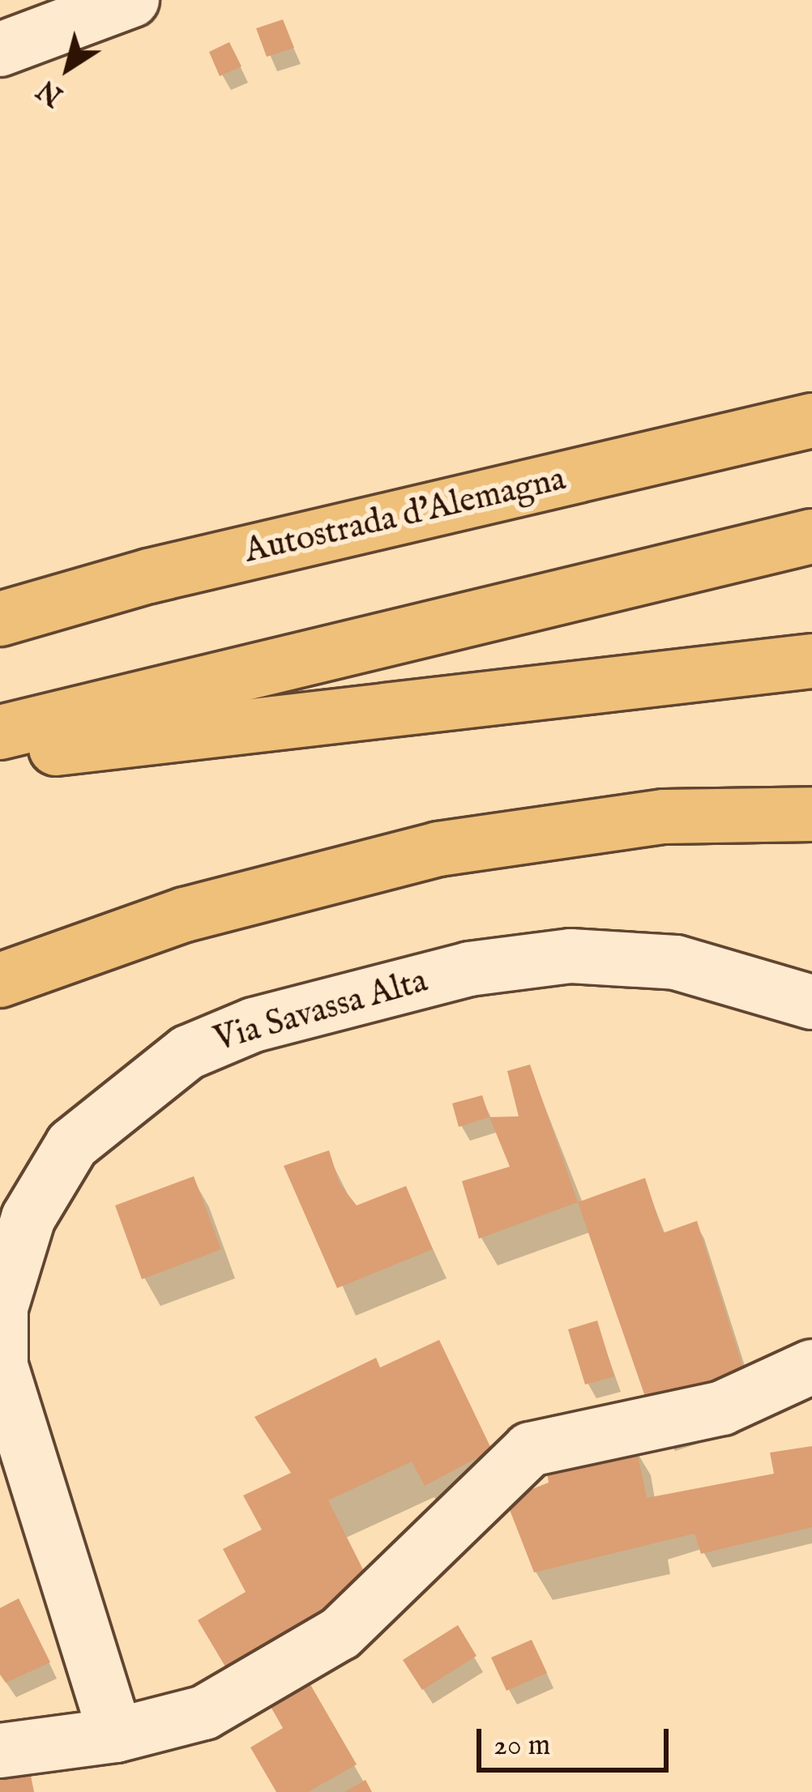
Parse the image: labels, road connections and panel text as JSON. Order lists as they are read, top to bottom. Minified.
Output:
{"streets":{"highway":["Autostrada d'Alemagna"],"street":["Via Savassa Alta"]},"scale_bar":"20 m","north":"bottom left"}
